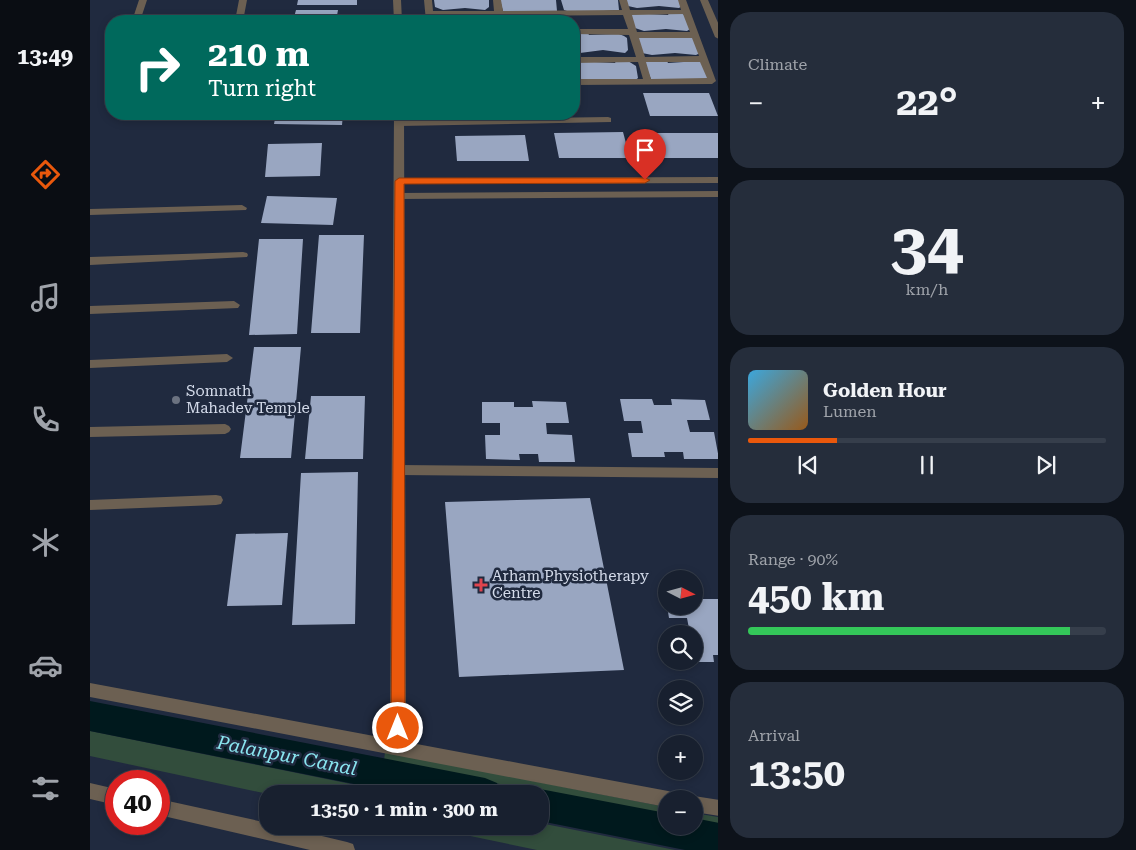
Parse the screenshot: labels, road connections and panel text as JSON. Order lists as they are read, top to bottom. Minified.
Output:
{"water":["Palanpur Canal"],"places":{"other":["Somnath Mahadev Temple"],"health":["Arham Physiotherapy Centre"]},"north":"right","page":{"tabs":"13:49","tile":["Climate",["34","km/h"],["Range · 90%","450 km"],["Arrival","13:50"]],"turn":["210 m","Turn right"],"heat":["−","22°","+"],"song":["Golden Hour","Lumen"],"map_buttons":["+","−"],"limit":"40","trip":"13:50 · 1 min · 300 m"}}
